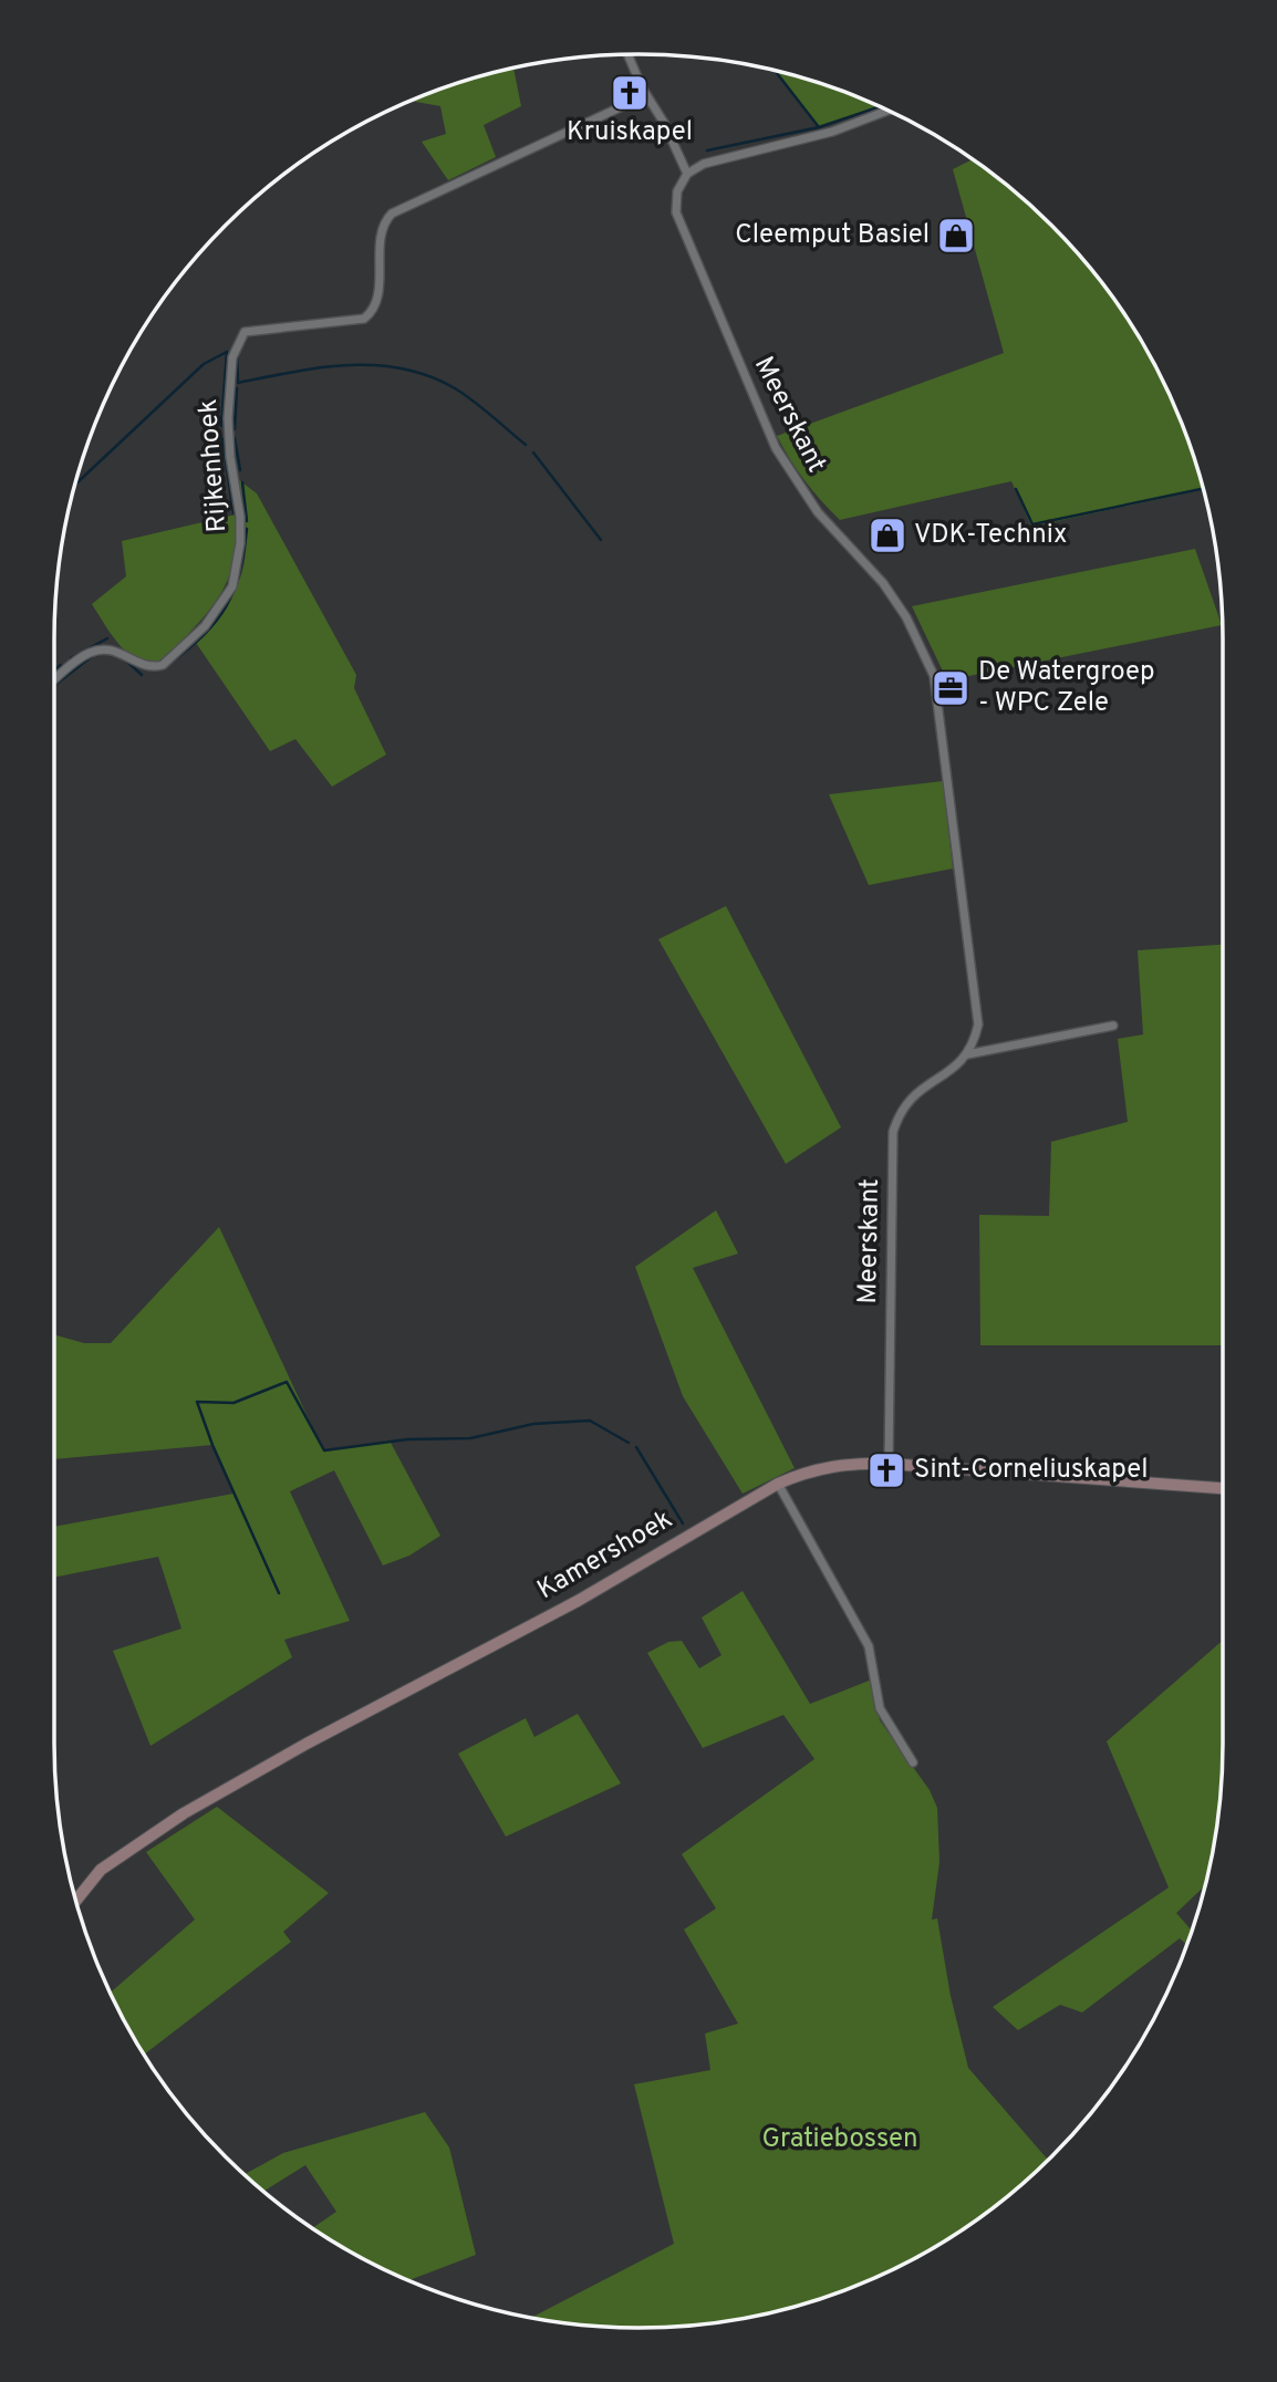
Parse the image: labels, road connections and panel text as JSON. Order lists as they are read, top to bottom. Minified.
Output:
{"streets":{"street":["Meerskant","Rijkenhoek","Kamershoek"]},"crossings":[["Meerskant","Kamershoek"]],"parks":["Gratiebossen"],"places":{"church":["Kruiskapel","Sint-Corneliuskapel"],"shop":["Cleemput Basiel","VDK-Technix"],"office":["De Watergroep - WPC Zele"]}}
